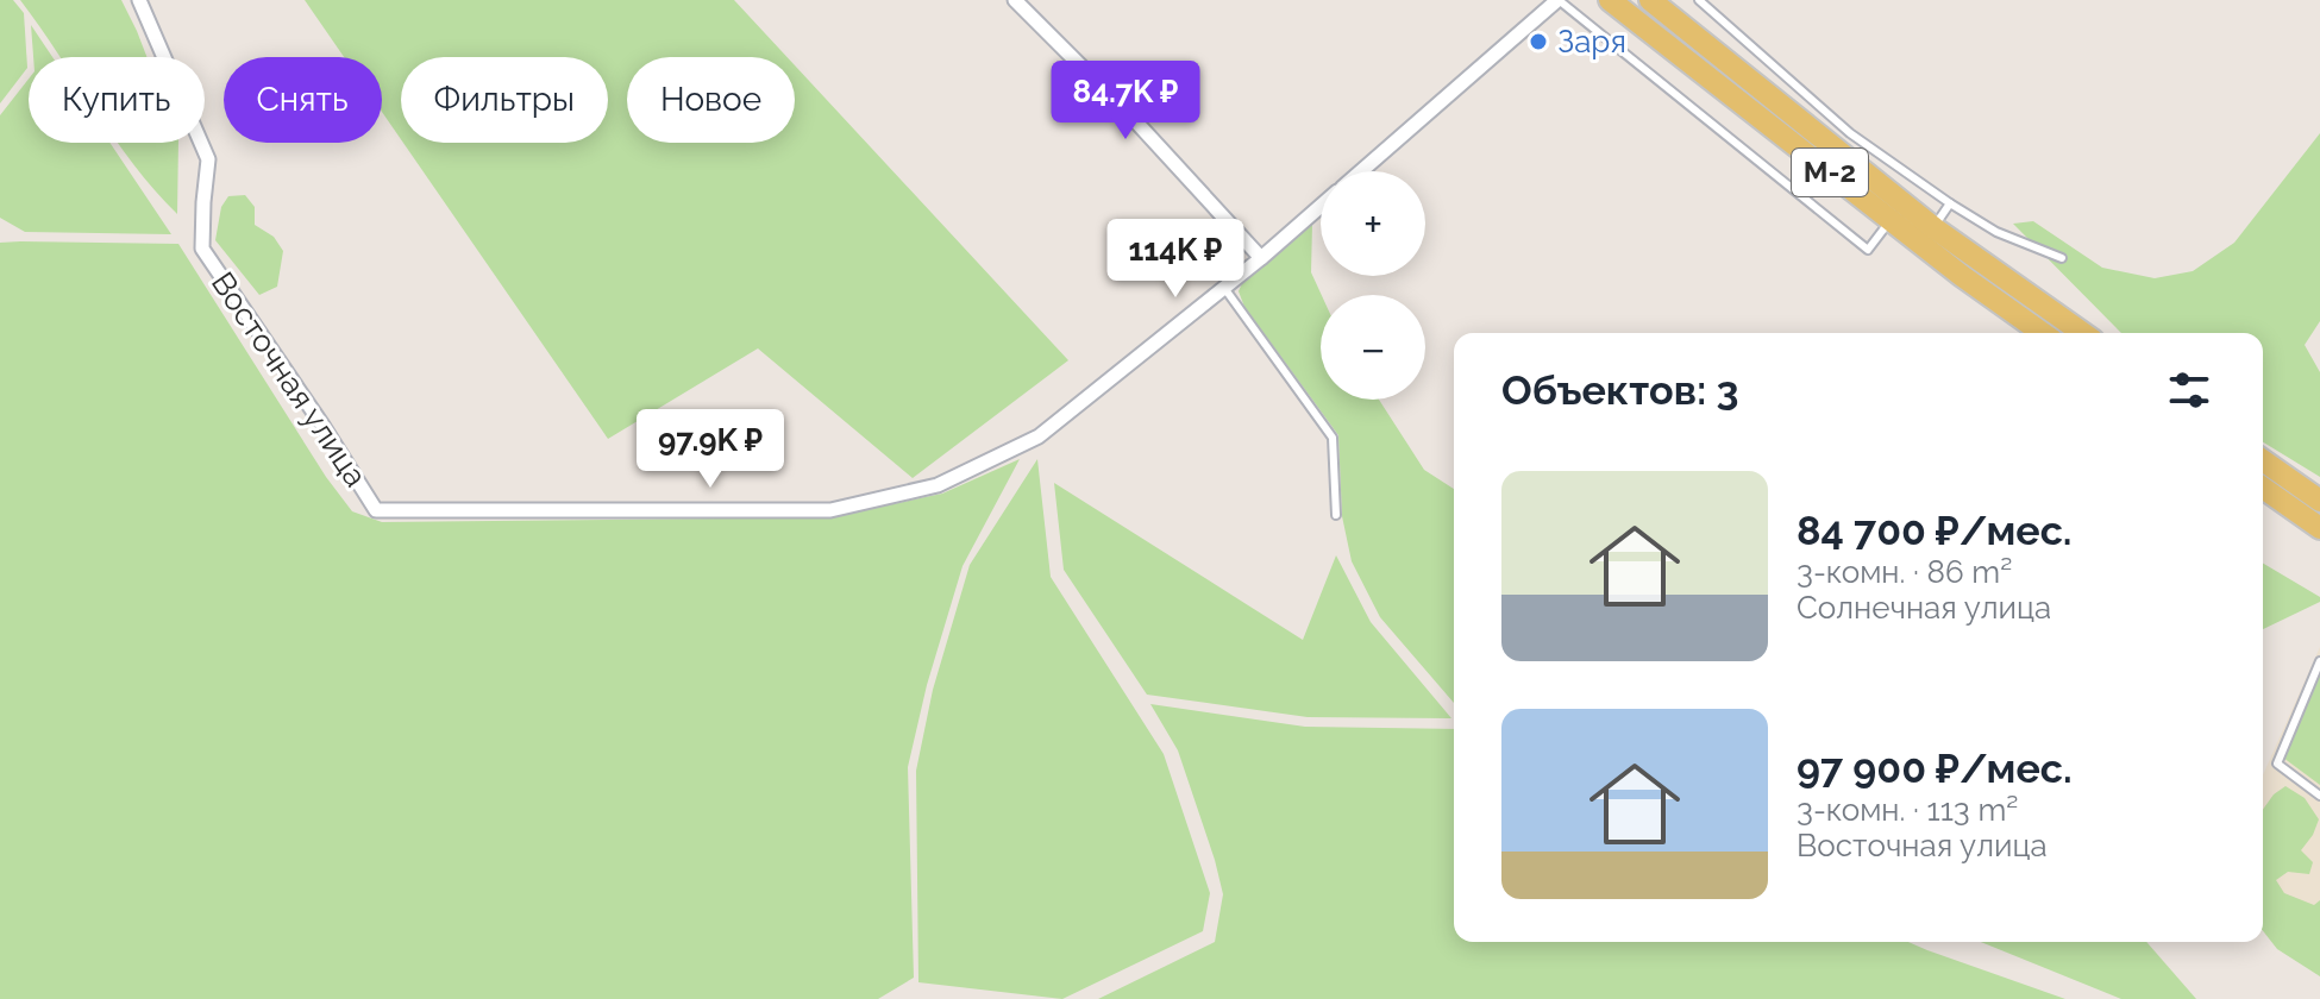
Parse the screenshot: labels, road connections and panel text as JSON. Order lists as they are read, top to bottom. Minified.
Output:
{"streets":{"main road":["М-2"],"street":["Восточная улица"]},"places":["Заря"],"page":{"chip":["Купить","Снять","Фильтры","Новое"],"price":["84.7K ₽","114K ₽","97.9K ₽"],"map_buttons":["+","−"],"heading":"Объектов: 3","list":[{"name":"84 700 ₽/мес.","note":"3-комн. · 86 m² · Солнечная улица"},{"name":"97 900 ₽/мес.","note":"3-комн. · 113 m² · Восточная улица"}]}}
